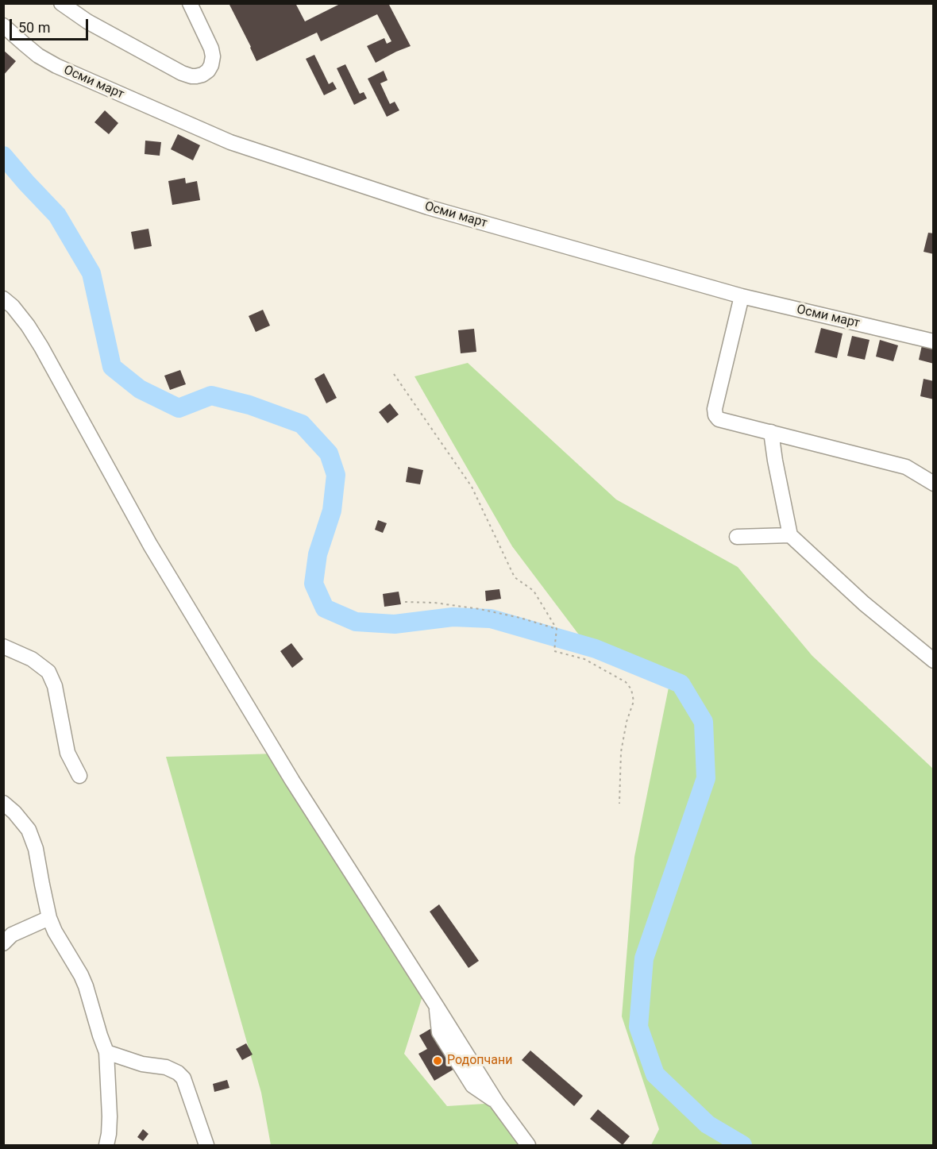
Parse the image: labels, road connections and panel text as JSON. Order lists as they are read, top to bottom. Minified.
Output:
{"streets":{"street":["Осми март"]},"places":["Родопчани"],"scale_bar":"50 m"}
